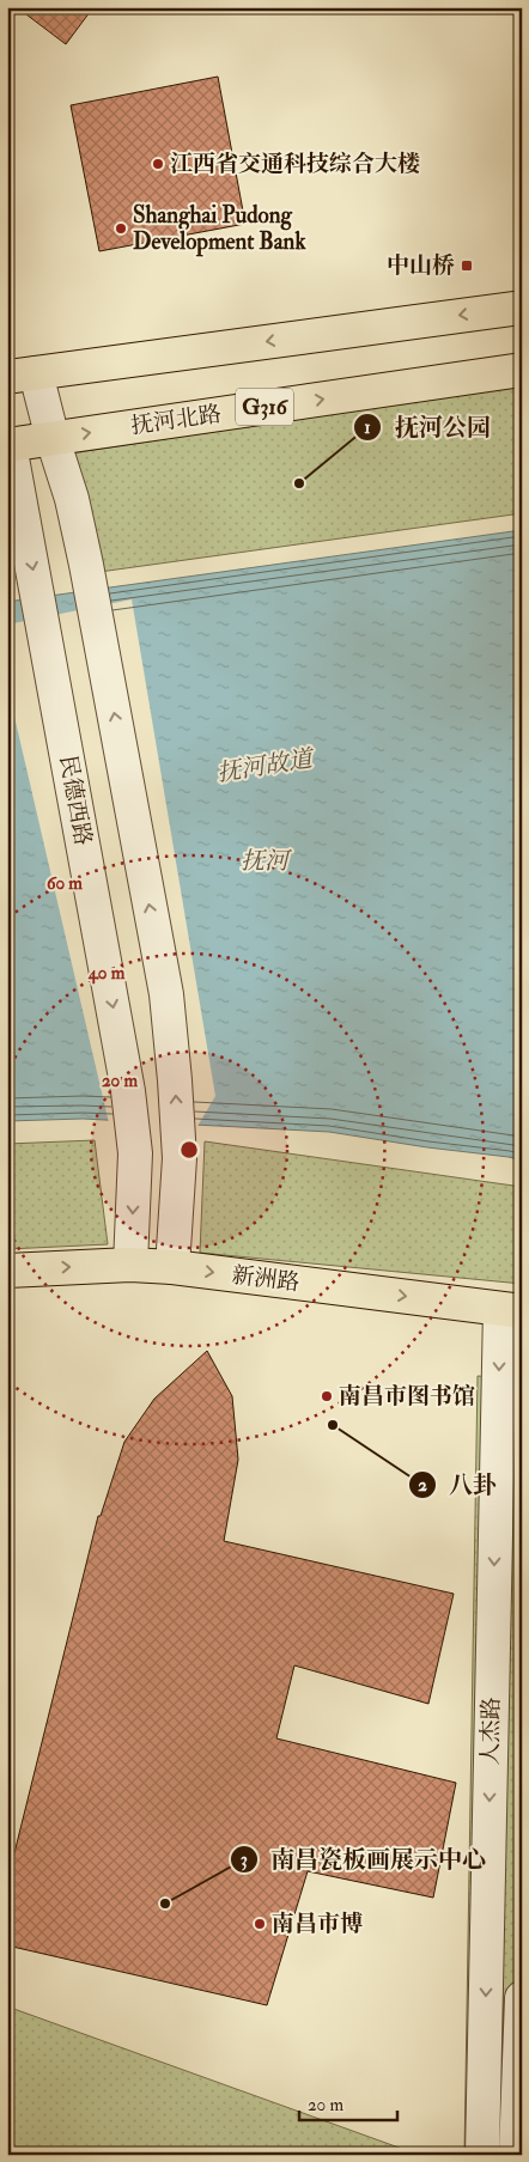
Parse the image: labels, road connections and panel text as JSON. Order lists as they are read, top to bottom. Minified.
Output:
{"streets":{"main road":["G316","抚河北路","新洲路"],"street":["民德西路","人杰路"]},"crossings":[["抚河北路","民德西路"],["民德西路","新洲路"],["新洲路","人杰路"]],"one_way":["新洲路","人杰路"],"water":["抚河故道","抚河"],"places":{"other":["江西省交通科技综合大楼","Shanghai Pudong Development Bank","抚河公园","南昌市图书馆","八卦","南昌瓷板画展示中心","南昌市博"],"transit":["中山桥"]},"scale_bar":"20 m","rings":["60 m","40 m","20 m"]}
